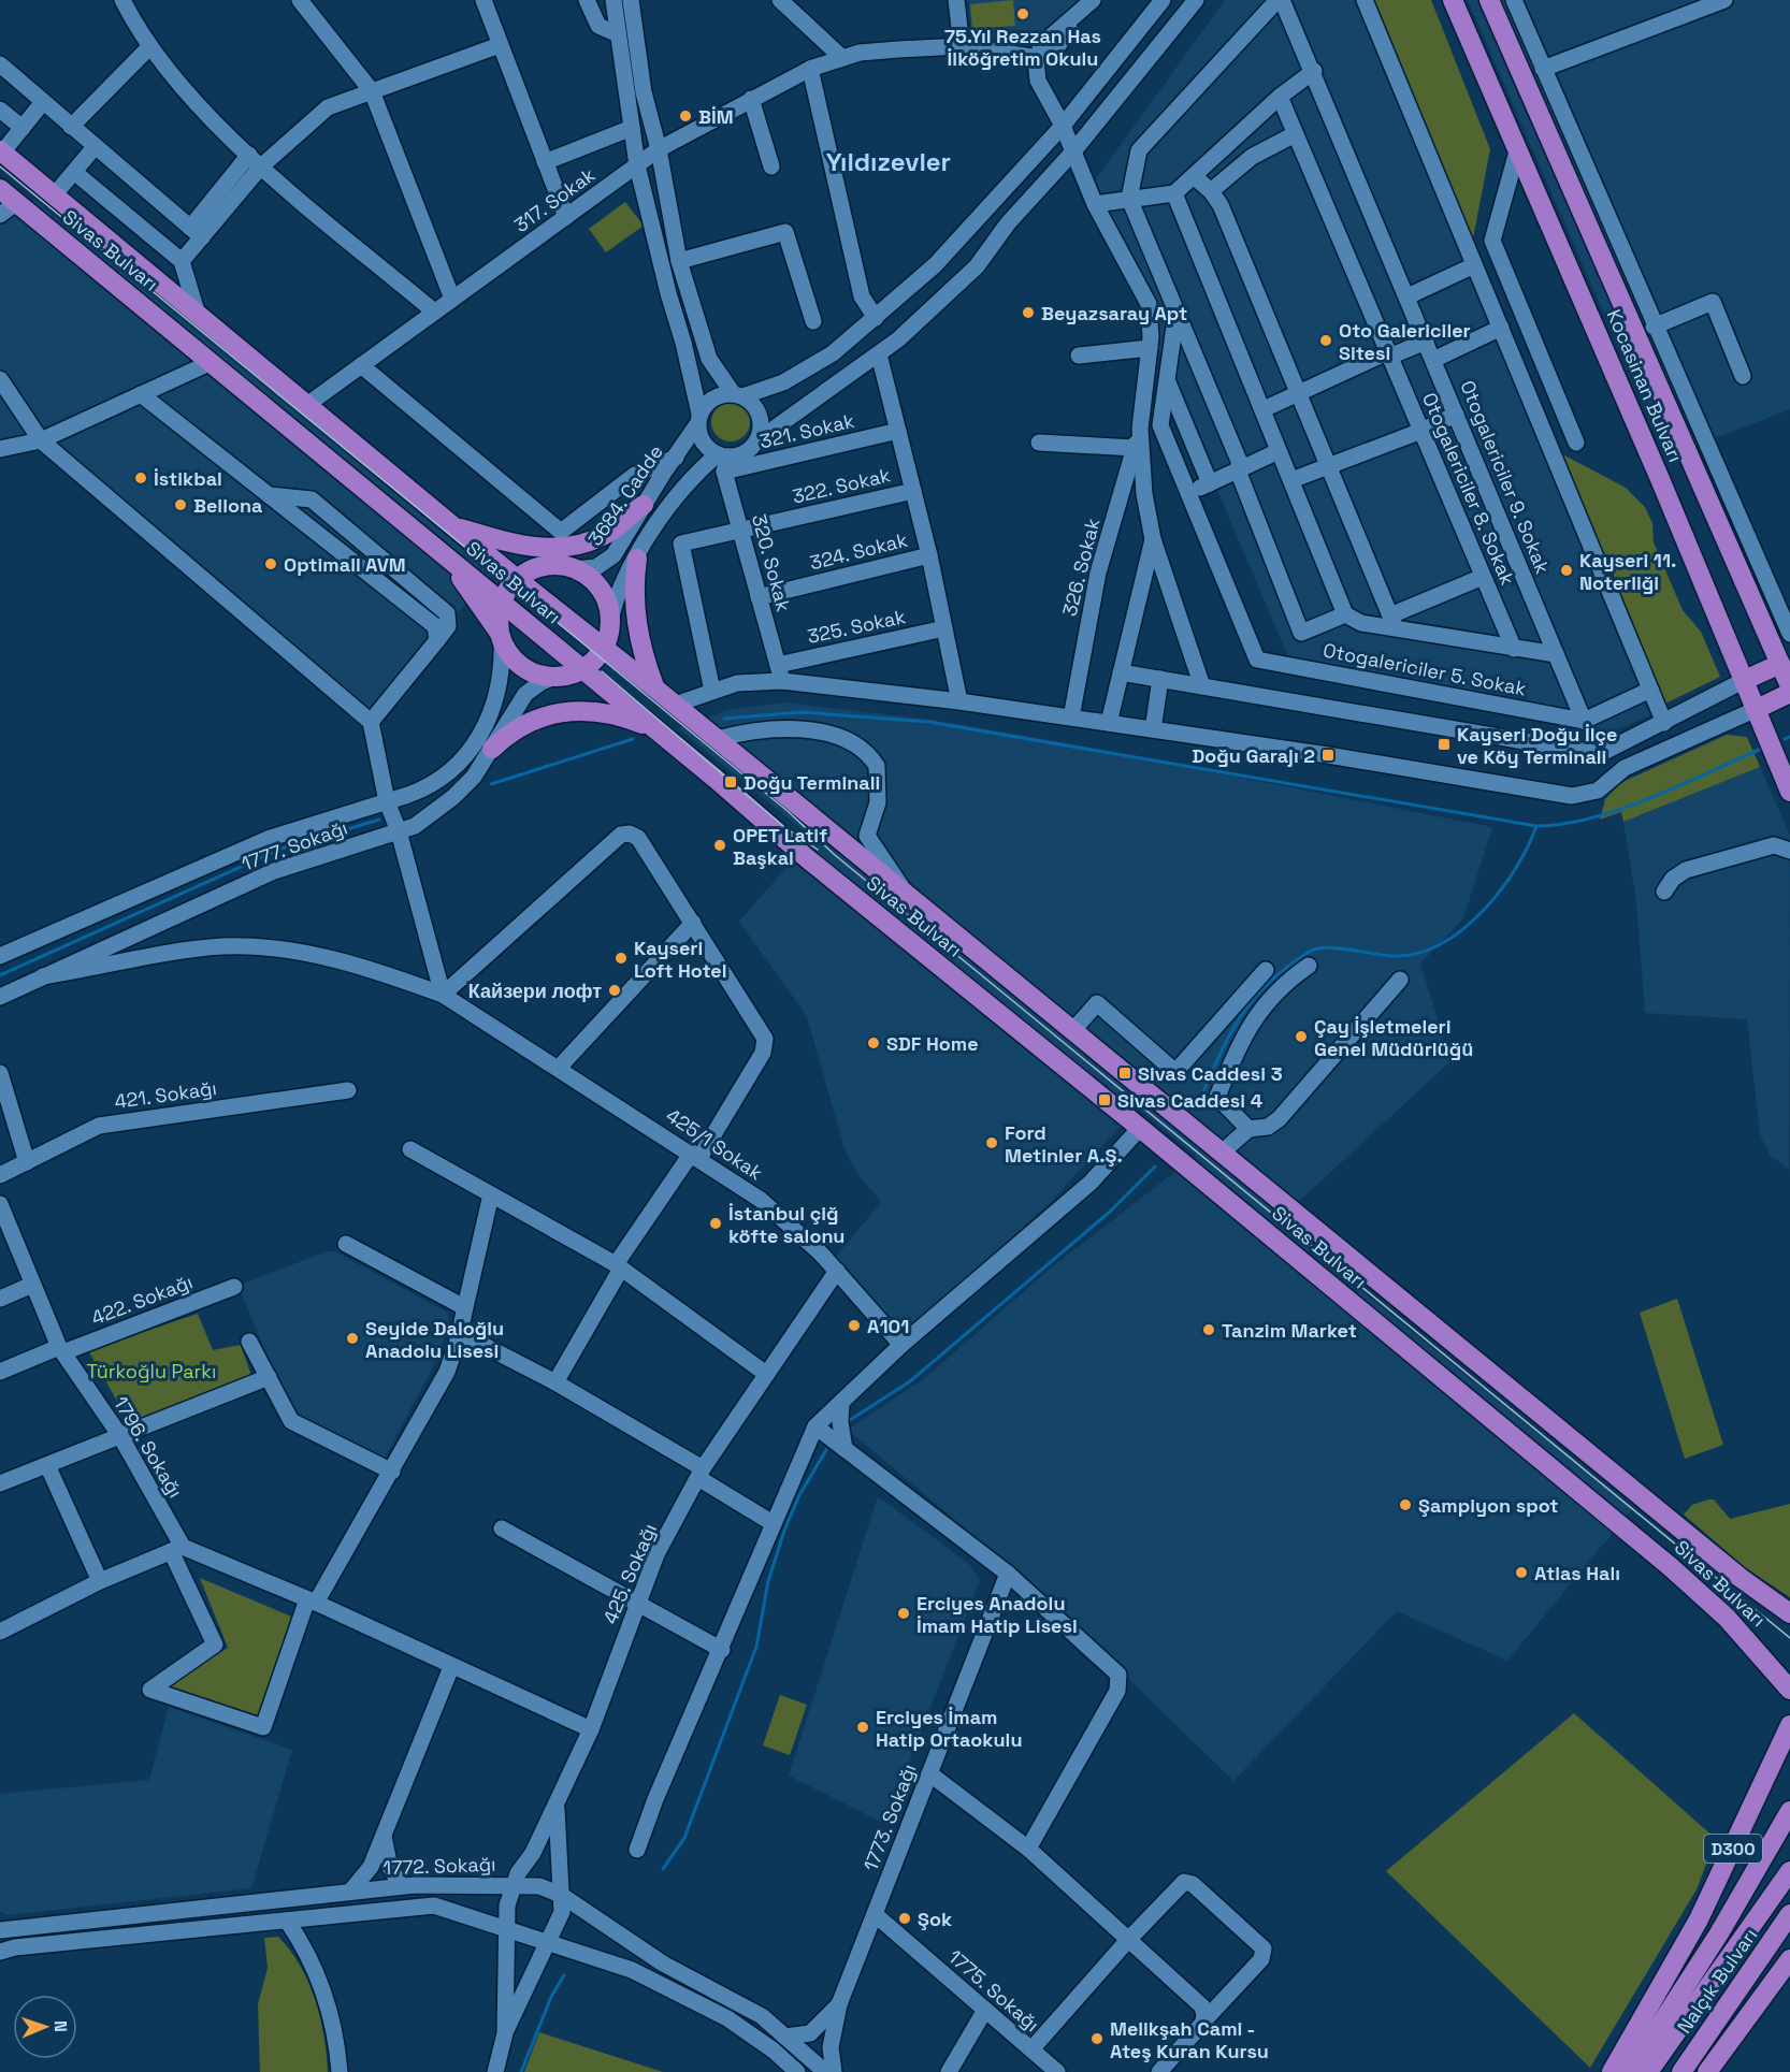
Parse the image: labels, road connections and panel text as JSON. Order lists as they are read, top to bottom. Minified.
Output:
{"streets":{"highway":["Sivas Bulvarı","Kocasinan Bulvarı","D300","Nalçık Bulvarı"],"street":["317. Sokak","321. Sokak","Otogalericiler 9. Sokak","322. Sokak","Otogalericiler 8. Sokak","3684. Cadde","324. Sokak","320. Sokak","326. Sokak","325. Sokak","Otogalericiler 5. Sokak","1777. Sokağı","421. Sokağı","425/1 Sokak","422. Sokağı","1796. Sokağı","425. Sokağı","1773. Sokağı","1772. Sokağı","1775. Sokağı"]},"crossings":[["317. Sokak","Sivas Bulvarı"],["321. Sokak","3684. Cadde"],["321. Sokak","320. Sokak"],["Otogalericiler 9. Sokak","Otogalericiler 5. Sokak"],["322. Sokak","320. Sokak"],["3684. Cadde","320. Sokak"],["324. Sokak","320. Sokak"],["320. Sokak","325. Sokak"],["1777. Sokağı","425/1 Sokak"],["425/1 Sokak","425. Sokağı"],["422. Sokağı","1796. Sokağı"],["425. Sokağı","1772. Sokağı"],["1773. Sokağı","1772. Sokağı"],["1773. Sokağı","1775. Sokağı"]],"districts":["Yıldızevler"],"parks":["Türkoğlu Parkı"],"places":{"other":["75.Yıl Rezzan Has İlköğretim Okulu","BİM","Beyazsaray Apt","Oto Galericiler Sitesi","İstikbal","Bellona","Optimall AVM","Kayseri 11. Noterliği","OPET Latif Başkal","Kayseri Loft Hotel","Кайзери лофт","Çay İşletmeleri Genel Müdürlüğü","SDF Home","Ford Metinler A.Ş.","İstanbul çiğ köfte salonu","A101","Tanzim Market","Seyide Daloğlu Anadolu Lisesi","Şampiyon spot","Atlas Halı","Erciyes Anadolu İmam Hatip Lisesi","Erciyes İmam Hatip Ortaokulu","Şok","Melikşah Cami - Ateş Kuran Kursu"],"transit":["Kayseri Doğu İlçe ve Köy Terminali","Doğu Garajı 2","Doğu Terminali","Sivas Caddesi 3","Sivas Caddesi 4"]},"north":"right"}
